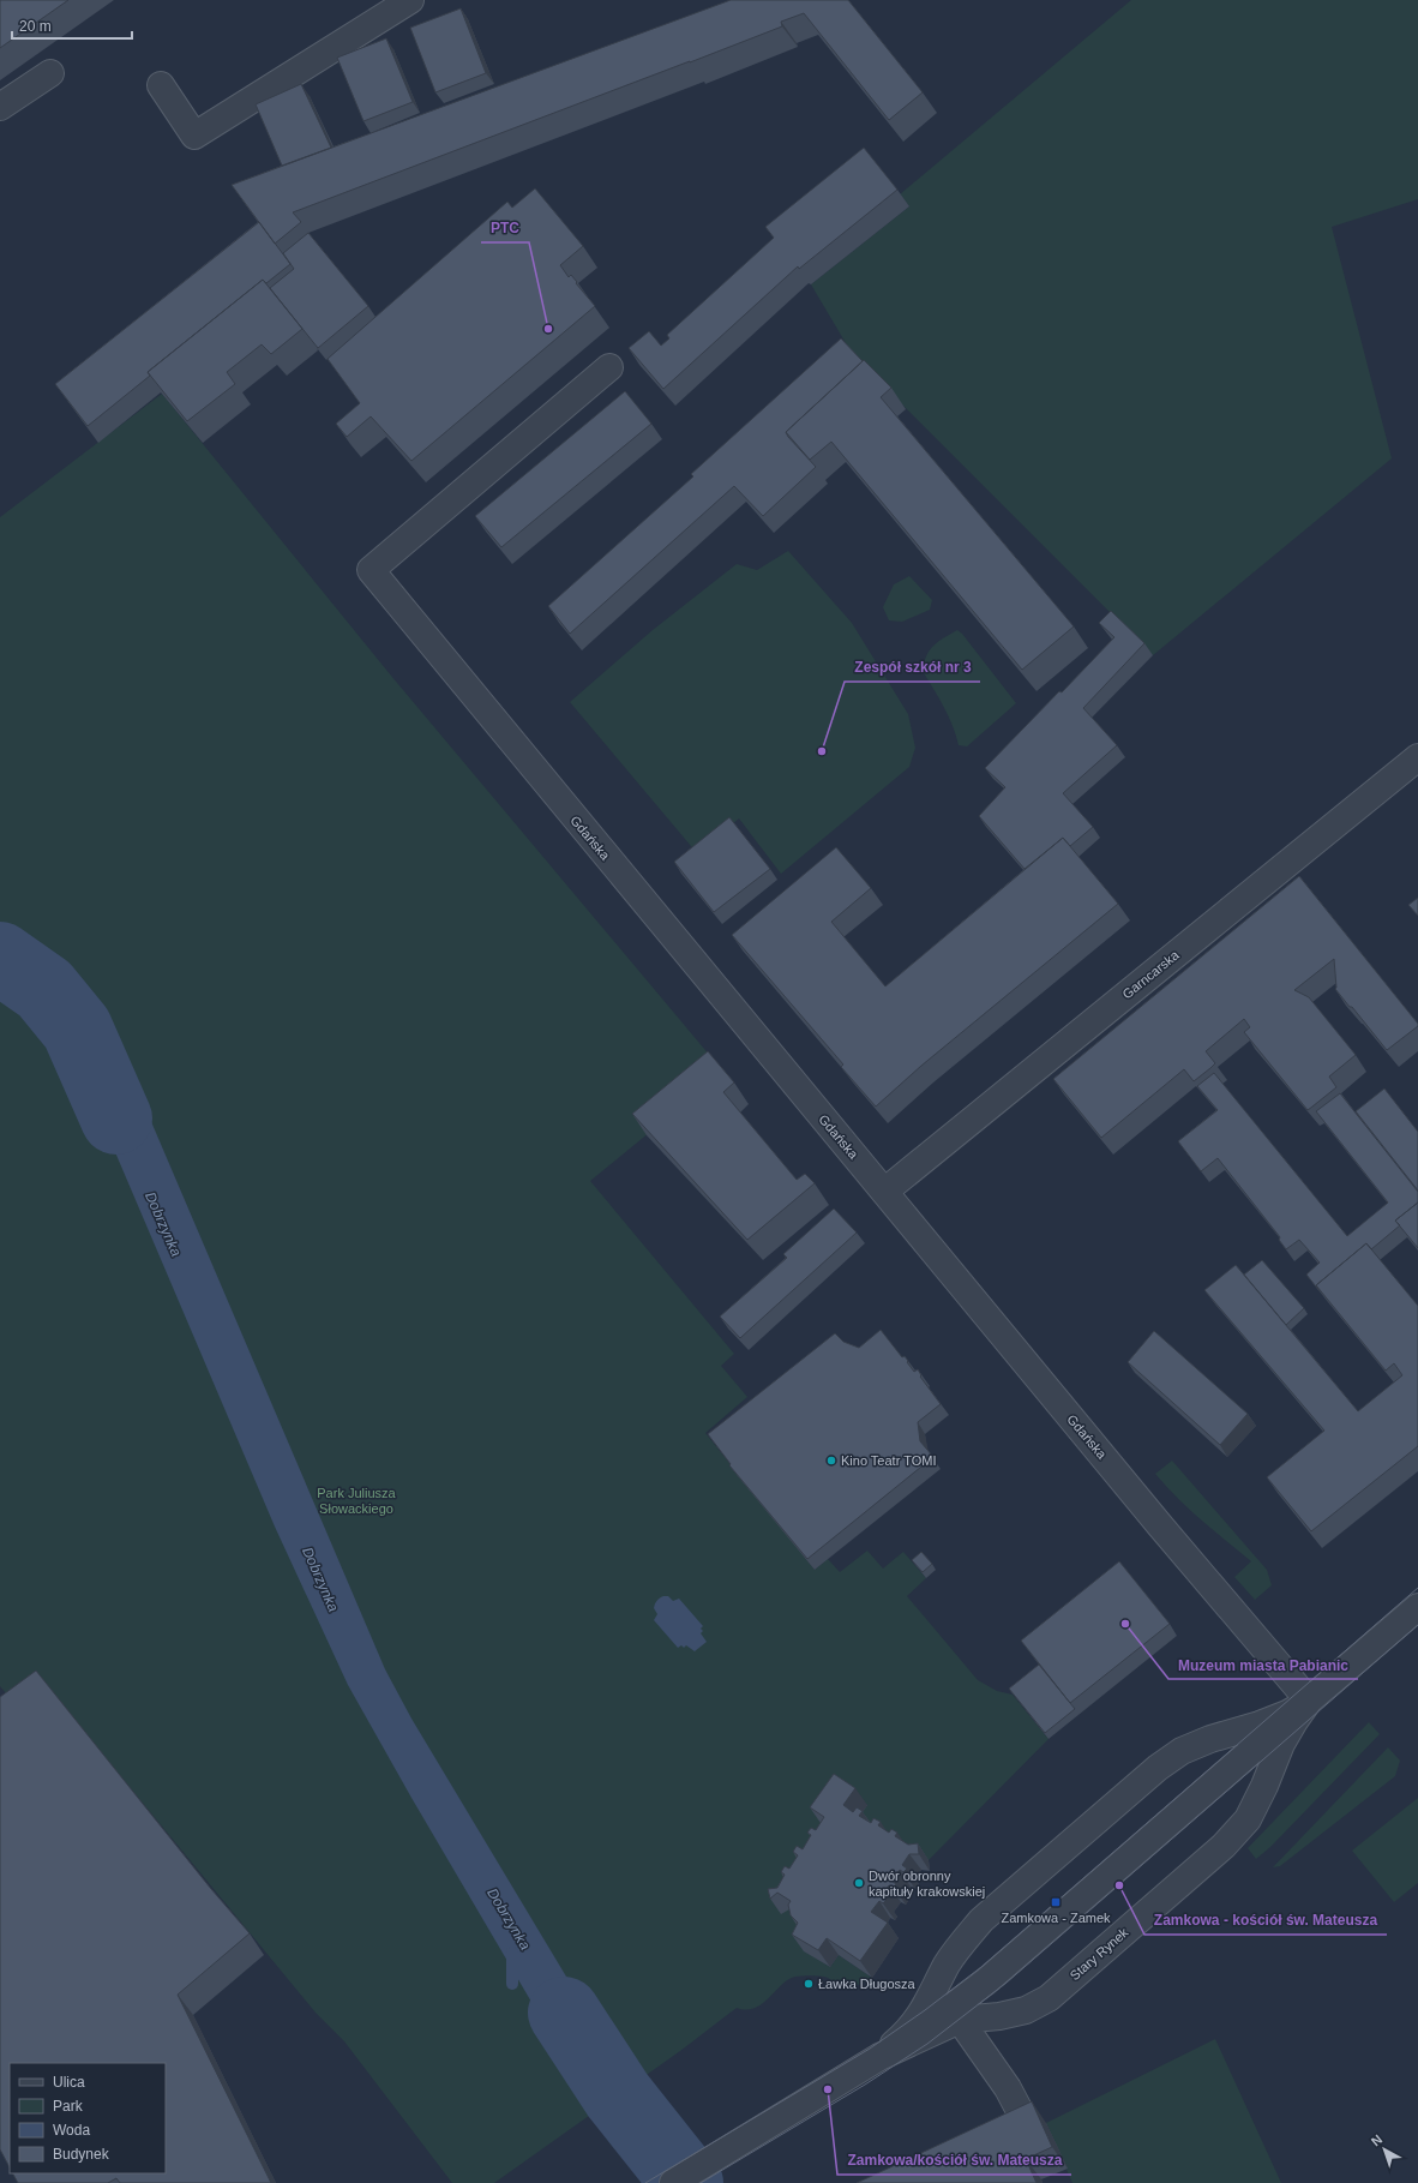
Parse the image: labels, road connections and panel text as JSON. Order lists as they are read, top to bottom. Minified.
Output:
{"streets":{"street":["Gdańska","Garncarska","Stary Rynek"]},"crossings":[["Gdańska","Garncarska"],["Gdańska","Stary Rynek"]],"water":["Dobrzynka"],"parks":["Park Juliusza Słowackiego"],"places":{"other":["PTC","Zespół szkół nr 3","Kino Teatr TOMI","Muzeum miasta Pabianic","Dwór obronny kapituły krakowskiej","Zamkowa - kościół św. Mateusza","Ławka Długosza","Zamkowa/kościół św. Mateusza"],"transit":["Zamkowa - Zamek"]},"legend":["Ulica","Park","Woda","Budynek"],"scale_bar":"20 m","north":"top left"}
